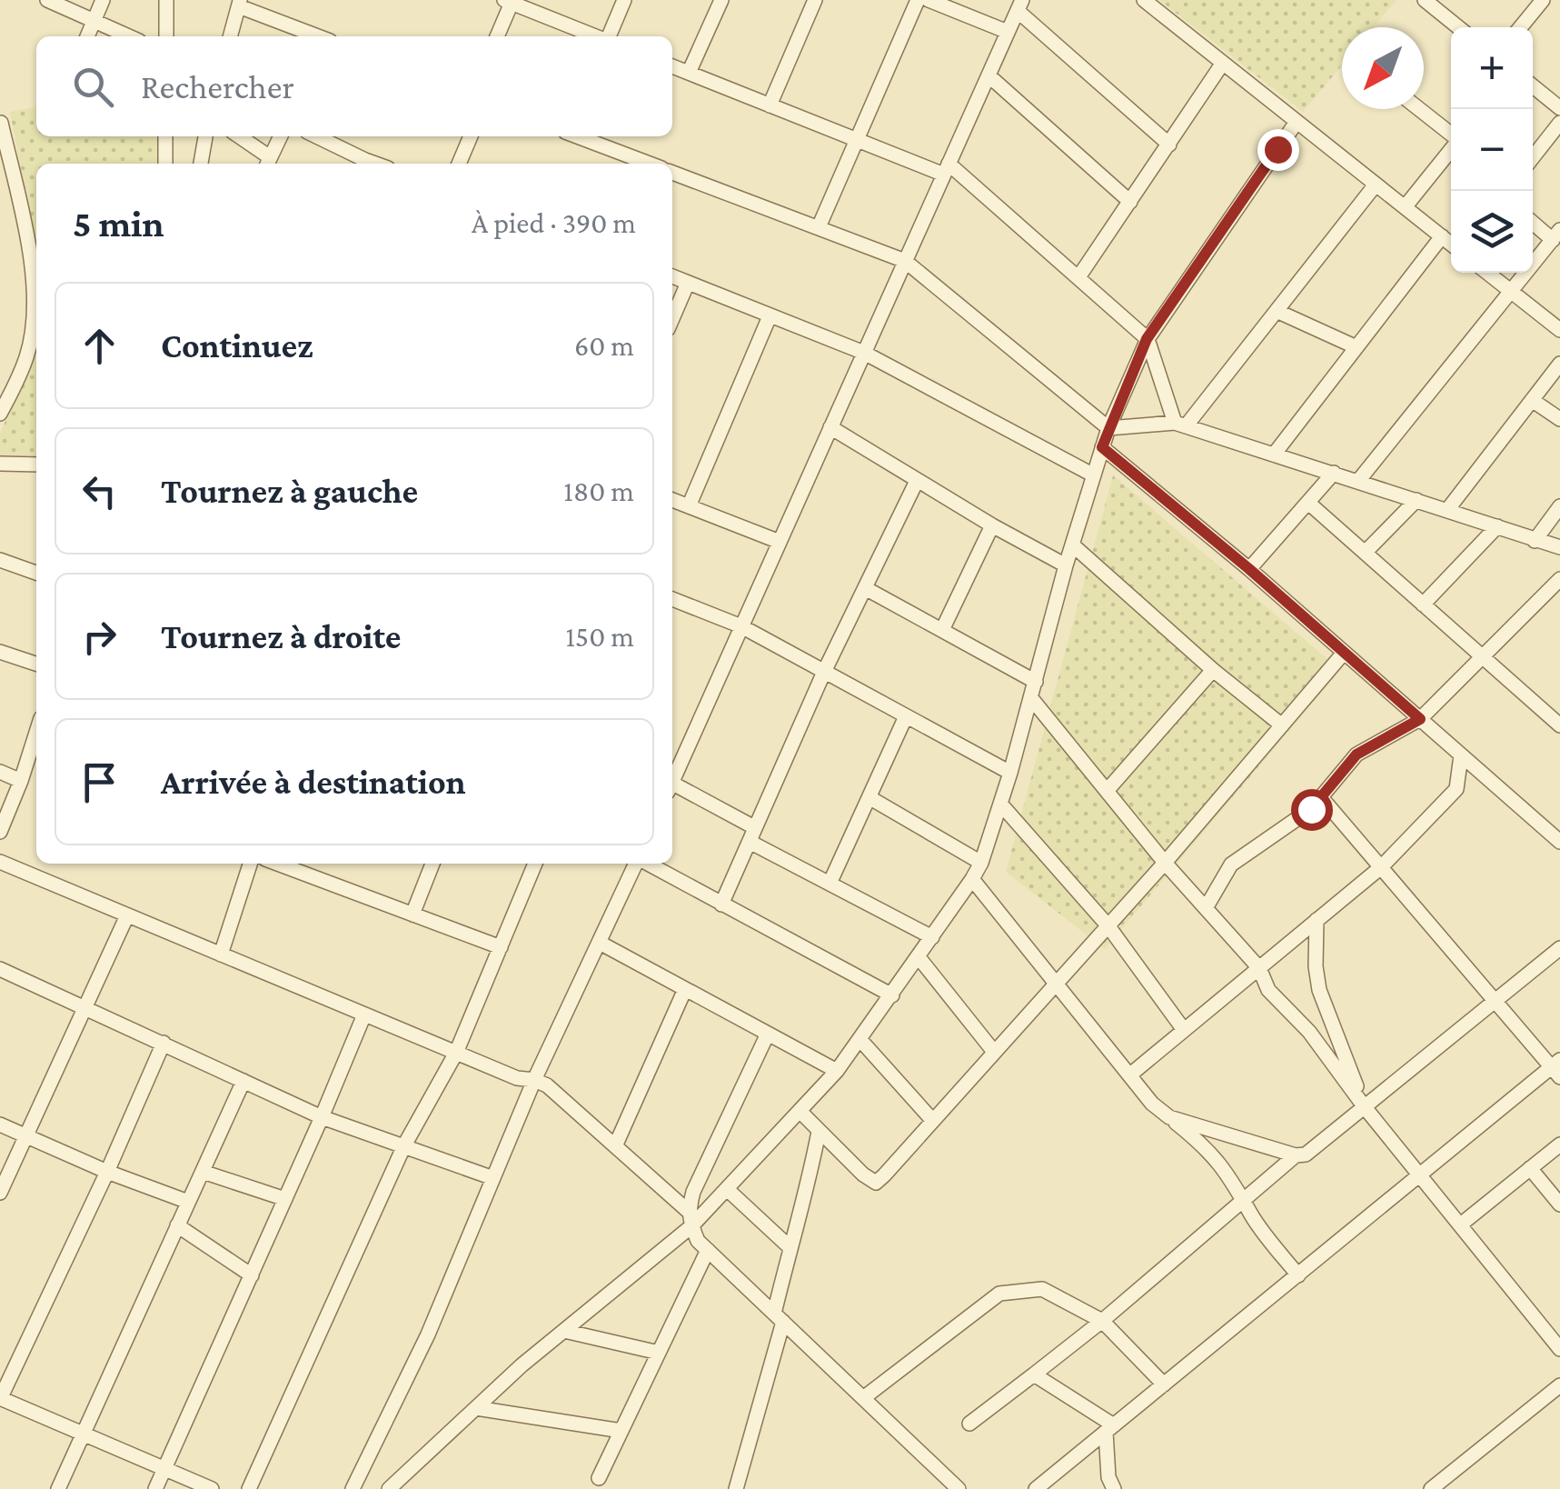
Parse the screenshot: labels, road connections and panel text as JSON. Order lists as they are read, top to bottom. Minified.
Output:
{"north":"bottom left","page":{"map_buttons":["+","−"],"search":"Rechercher","heading":["5 min","À pied · 390 m"],"list":[["Continuez","60 m"],["Tournez à gauche","180 m"],["Tournez à droite","150 m"],"Arrivée à destination"]}}
